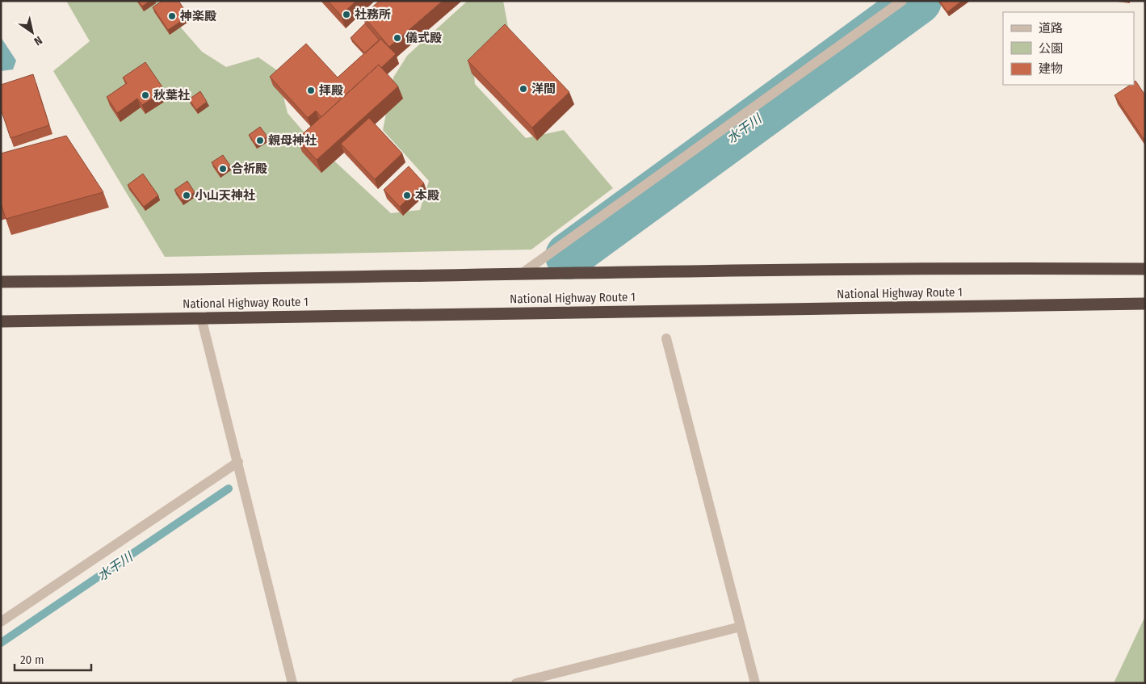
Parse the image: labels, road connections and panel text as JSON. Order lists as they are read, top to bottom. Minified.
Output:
{"streets":{"highway":["National Highway Route 1"]},"water":["水干川"],"places":["社務所","神楽殿","儀式殿","洋間","拝殿","秋葉社","親母神社","合祈殿","小山天神社","本殿"],"legend":["道路","公園","建物"],"scale_bar":"20 m","north":"bottom right"}
